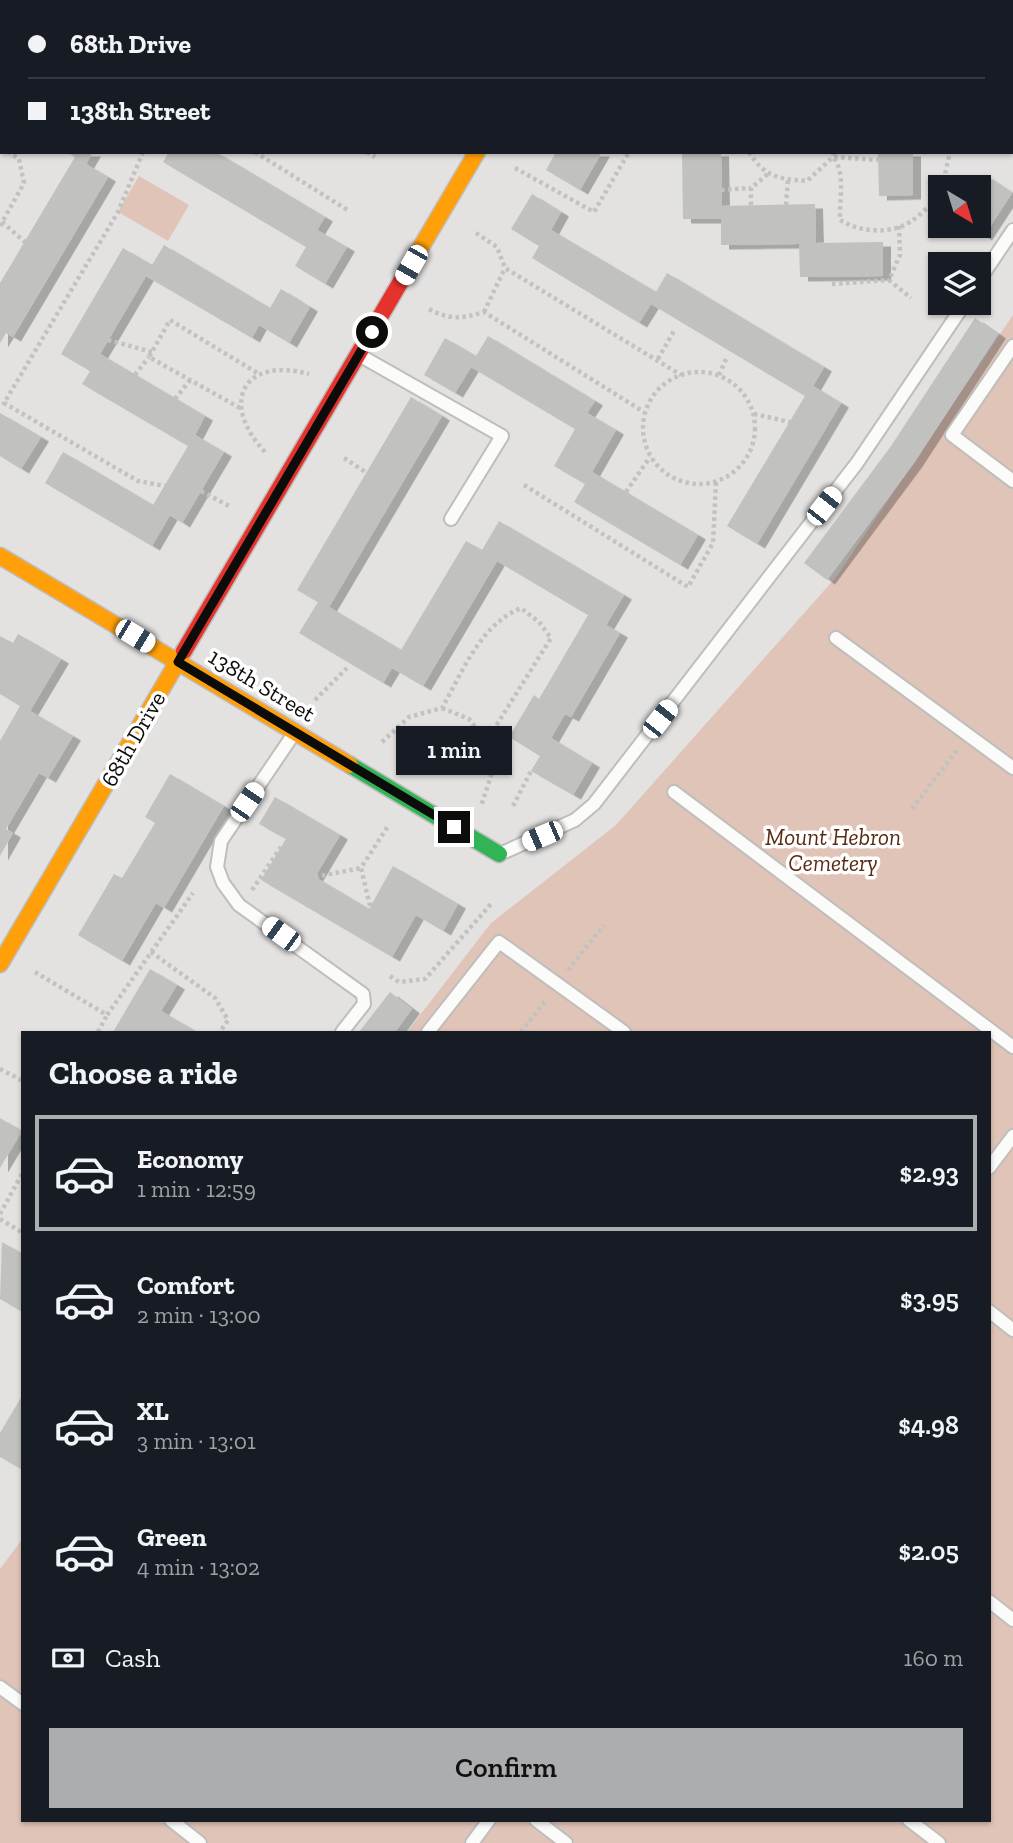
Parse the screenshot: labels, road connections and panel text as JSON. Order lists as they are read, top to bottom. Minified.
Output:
{"streets":{"street":["138th Street","68th Drive"]},"crossings":[["138th Street","68th Drive"]],"parks":["Mount Hebron Cemetery"],"north":"bottom right","page":{"banner":["68th Drive","138th Street"],"bubble":"1 min","heading":"Choose a ride","list":[{"name":"Economy","note":"1 min · 12:59","value":"$2.93"},{"name":"Comfort","note":"2 min · 13:00","value":"$3.95"},{"name":"XL","note":"3 min · 13:01","value":"$4.98"},{"name":"Green","note":"4 min · 13:02","value":"$2.05"}],"pay":["Cash","160 m"],"buttons":"Confirm"}}
